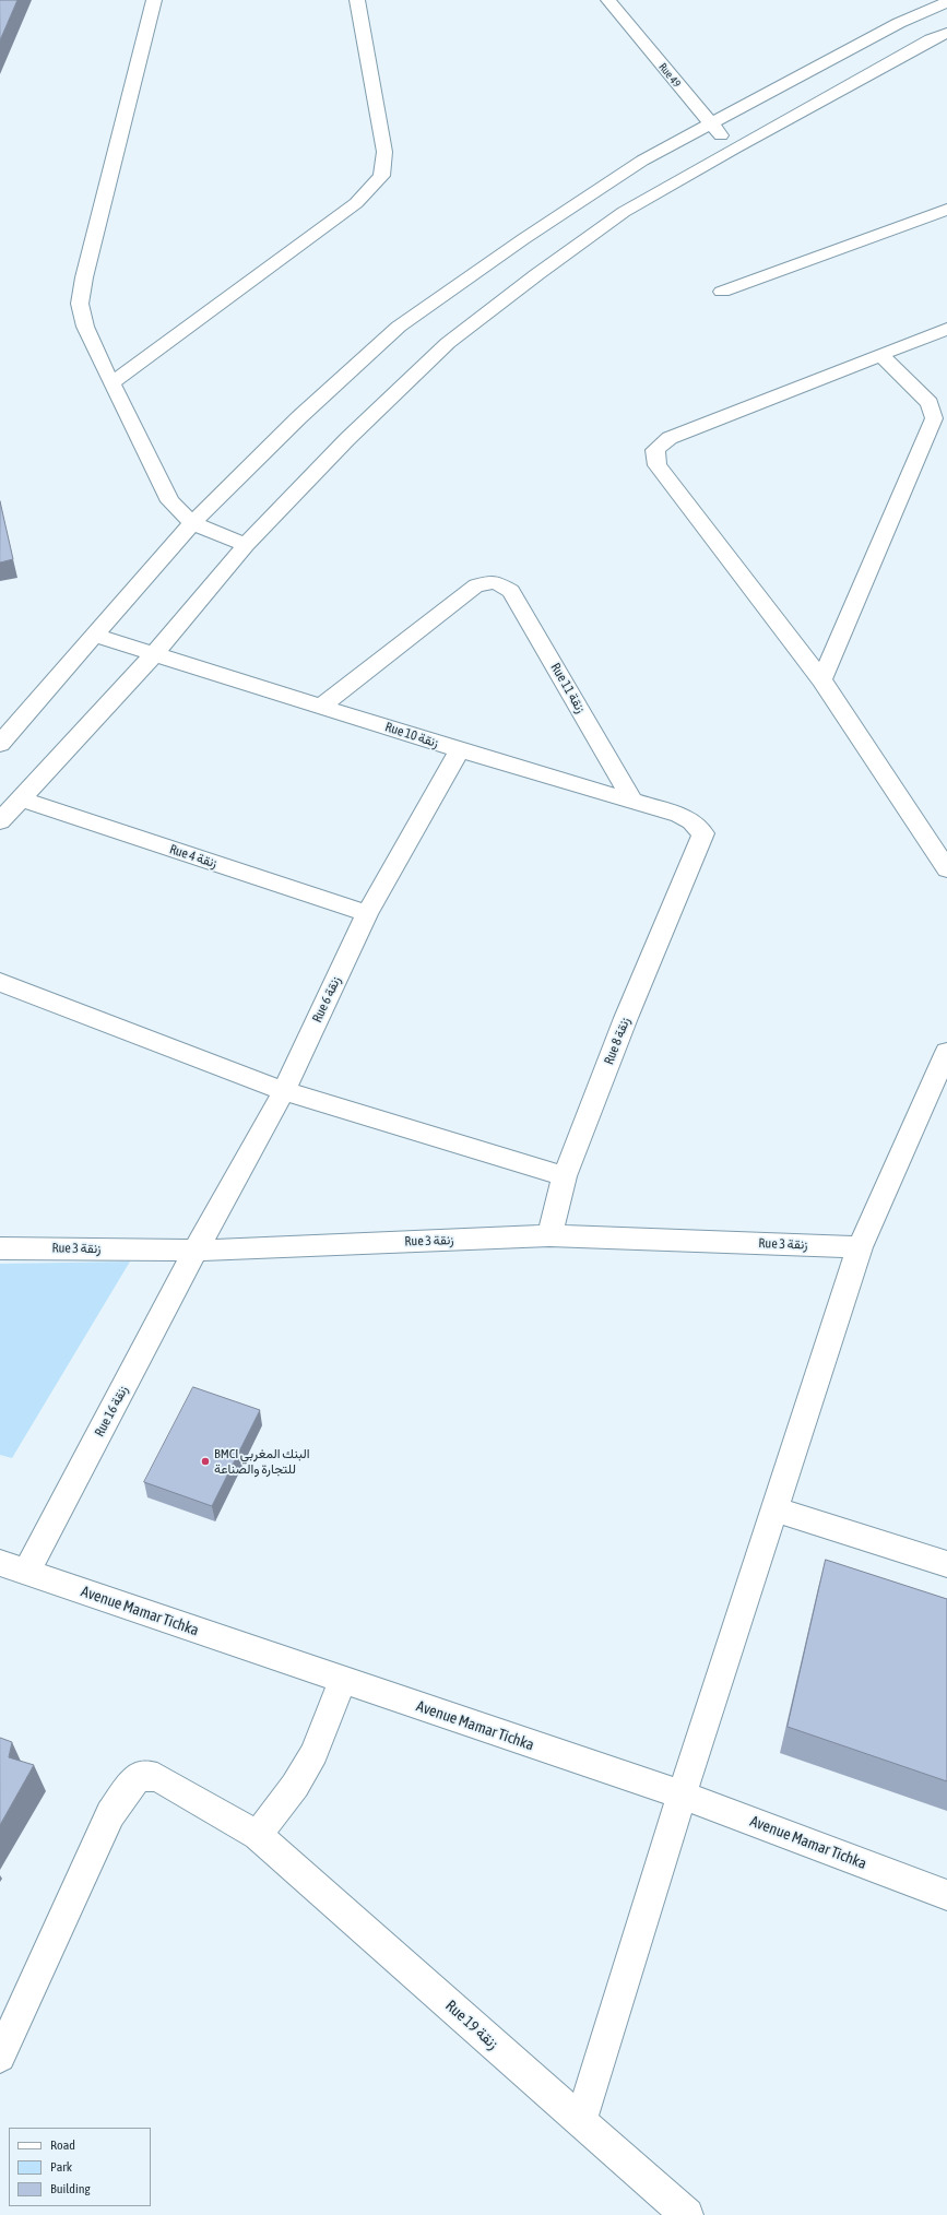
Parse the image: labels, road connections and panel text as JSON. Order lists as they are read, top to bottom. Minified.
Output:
{"streets":{"street":["Rue 49","Rue 11 زنقة","Rue 10 زنقة","Rue 4 زنقة","Rue 6 زنقة","Rue 8 زنقة","Rue 3 زنقة","Rue 16 زنقة","Avenue Mamar Tichka","Rue 19 زنقة"]},"crossings":[["Rue 11 زنقة","Rue 10 زنقة"],["Rue 10 زنقة","Rue 6 زنقة"],["Rue 10 زنقة","Rue 8 زنقة"],["Rue 4 زنقة","Rue 6 زنقة"],["Rue 6 زنقة","Rue 3 زنقة"],["Rue 6 زنقة","Rue 16 زنقة"],["Rue 8 زنقة","Rue 3 زنقة"],["Rue 3 زنقة","Rue 16 زنقة"],["Rue 16 زنقة","Avenue Mamar Tichka"]],"places":["BMCI البنك المغربي للتجارة والصناعة"],"legend":["Road","Park","Building"]}
